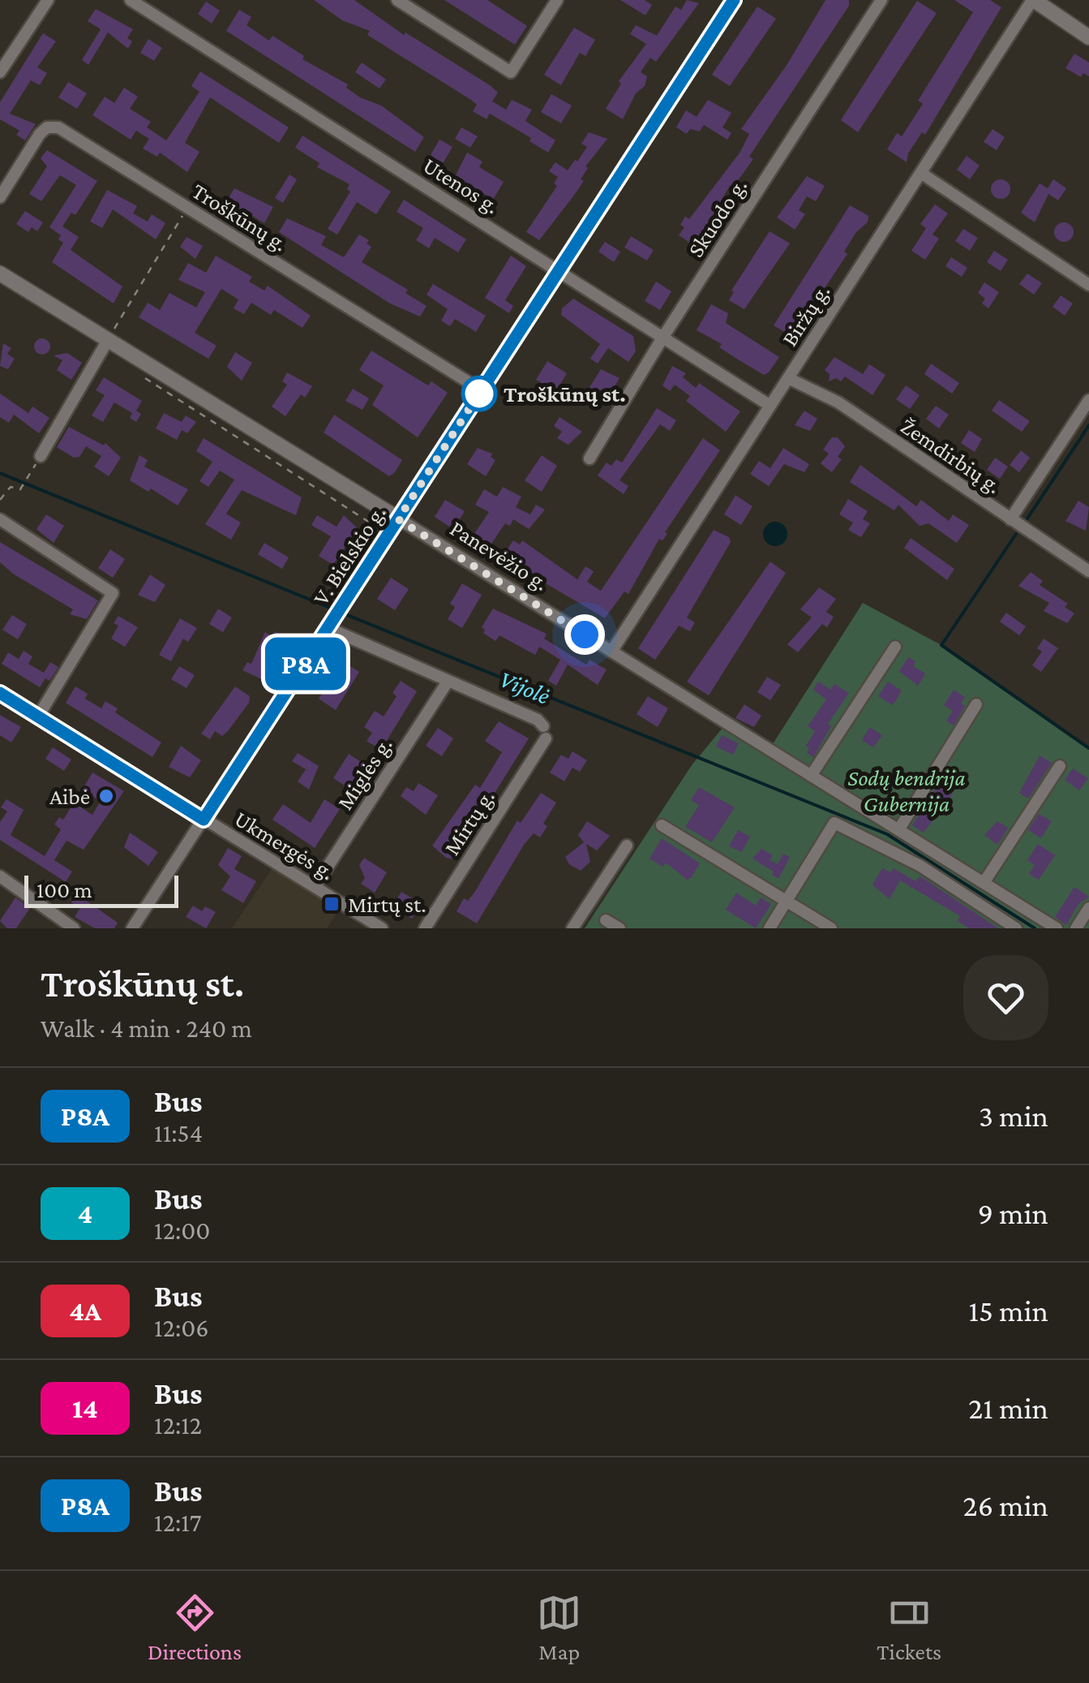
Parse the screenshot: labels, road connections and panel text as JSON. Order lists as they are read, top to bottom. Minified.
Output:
{"streets":{"street":["Utenos g.","Troškūnų g.","Skuodo g.","Biržų g.","Žemdirbių g.","V. Bielskio g.","Panevėžio g.","Miglės g.","Mirtų g.","Ukmergės g."]},"crossings":[["Utenos g.","Skuodo g."],["Utenos g.","Biržų g."],["Utenos g.","V. Bielskio g."],["Troškūnų g.","V. Bielskio g."],["Biržų g.","Žemdirbių g."],["Biržų g.","Panevėžio g."],["V. Bielskio g.","Panevėžio g."],["V. Bielskio g.","Ukmergės g."],["Miglės g.","Mirtų g."],["Miglės g.","Ukmergės g."]],"water":["Vijolė"],"parks":["Sodų bendrija Gubernija"],"places":{"other":["Troškūnų st.","Aibė"],"transit":["Mirtų st."]},"lines":["bus line P8A"],"scale_bar":"100 m","page":{"on_map":"P8A","scale":"100 m","heading":["Troškūnų st.","Walk · 4 min · 240 m"],"list":[{"mark":"P8A","name":"Bus","note":"11:54","value":"3 min"},{"mark":"4","name":"Bus","note":"12:00","value":"9 min"},{"mark":"4A","name":"Bus","note":"12:06","value":"15 min"},{"mark":"14","name":"Bus","note":"12:12","value":"21 min"},{"mark":"P8A","name":"Bus","note":"12:17","value":"26 min"}],"tabs":["Directions","Map","Tickets"]}}
